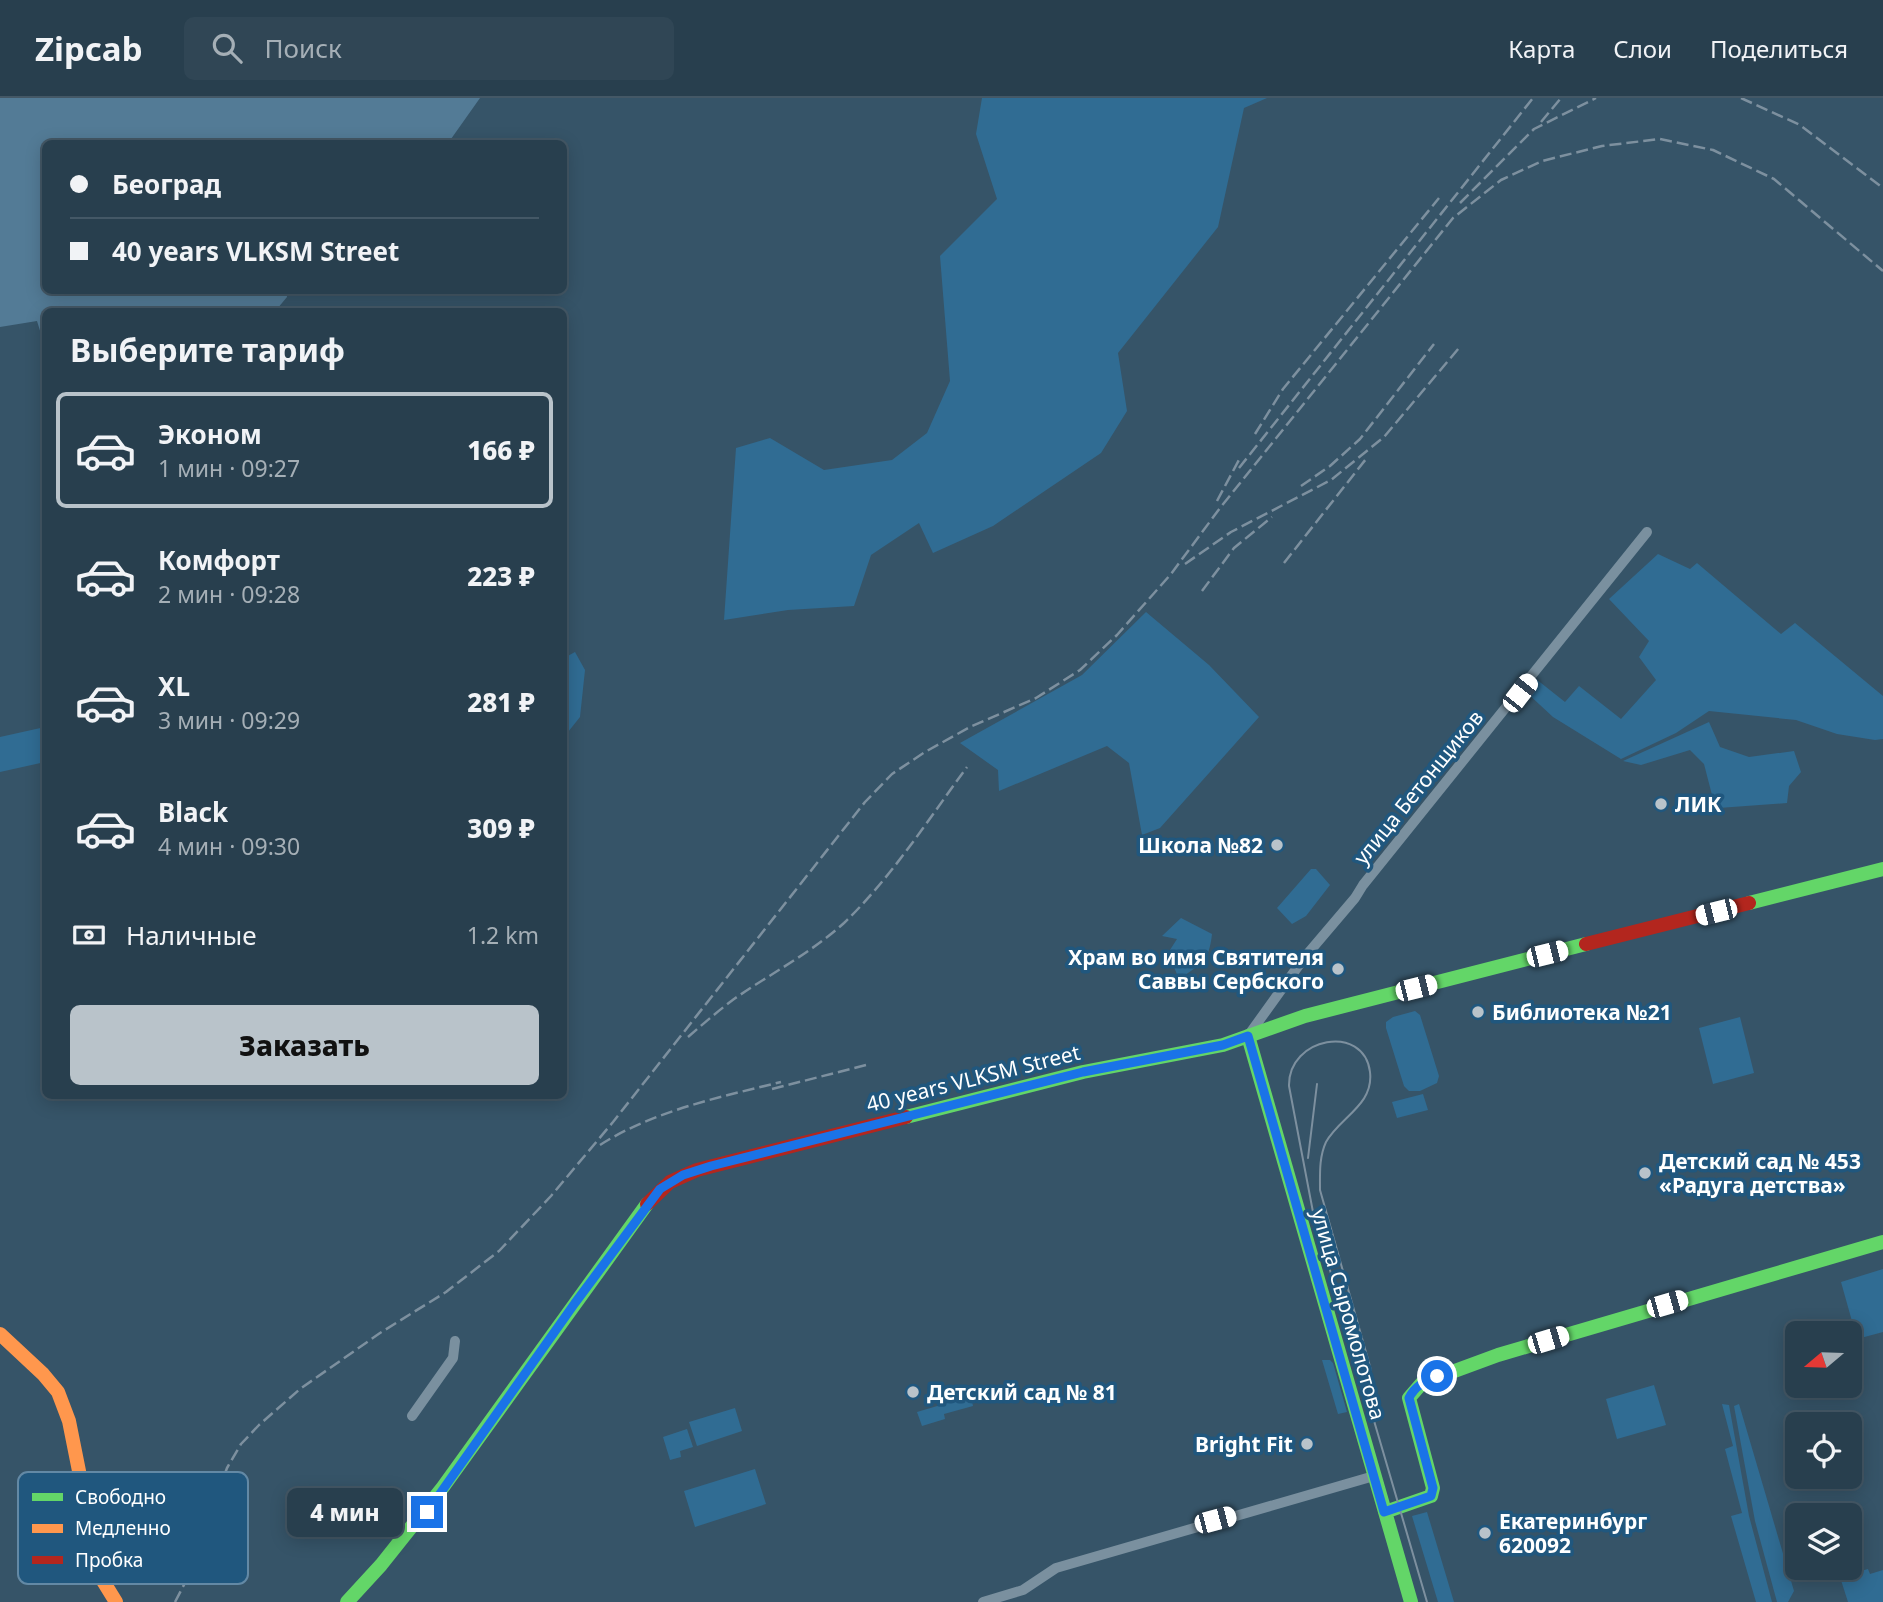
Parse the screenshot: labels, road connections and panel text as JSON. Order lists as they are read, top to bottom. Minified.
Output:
{"streets":{"main road":["40 years VLKSM Street","улица Сыромолотова"],"street":["улица Бетонщиков"]},"crossings":[["улица Бетонщиков","40 years VLKSM Street"],["улица Бетонщиков","улица Сыромолотова"],["40 years VLKSM Street","улица Сыромолотова"]],"places":["ЛИК","Школа №82","Храм во имя Святителя Саввы Сербского","Библиотека №21","Детский сад № 453 «Радуга детства»","Детский сад № 81","Bright Fit","Екатеринбург 620092"],"legend":["Свободно","Медленно","Пробка"],"north":"left","page":{"header":"Zipcab","search":"Поиск","nav":["Карта","Слои","Поделиться"],"banner":["Београд","40 years VLKSM Street"],"heading":"Выберите тариф","list":[{"name":"Эконом","note":"1 мин · 09:27","value":"166 ₽"},{"name":"Комфорт","note":"2 мин · 09:28","value":"223 ₽"},{"name":"XL","note":"3 мин · 09:29","value":"281 ₽"},{"name":"Black","note":"4 мин · 09:30","value":"309 ₽"}],"pay":["Наличные","1.2 km"],"buttons":"Заказать","bubble":"4 мин"}}
